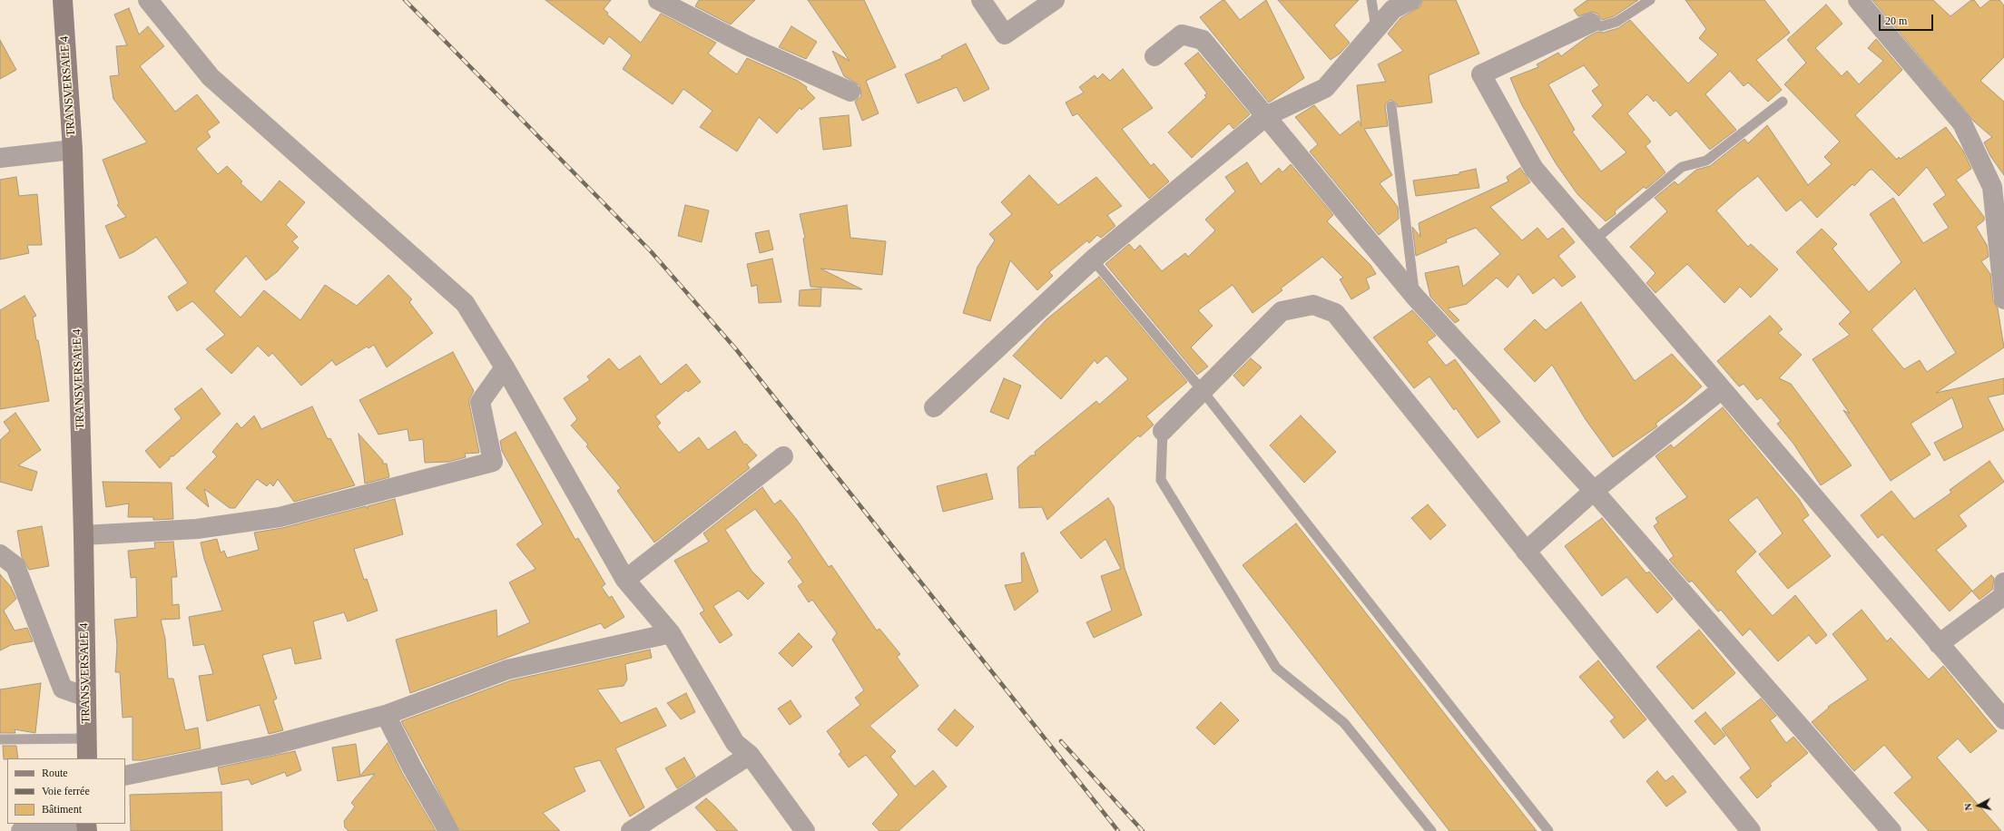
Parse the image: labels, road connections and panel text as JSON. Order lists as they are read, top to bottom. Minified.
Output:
{"streets":{"main road":["TRANSVERSALE 4"]},"legend":["Route","Voie ferrée","Bâtiment"],"scale_bar":"20 m","north":"left"}
